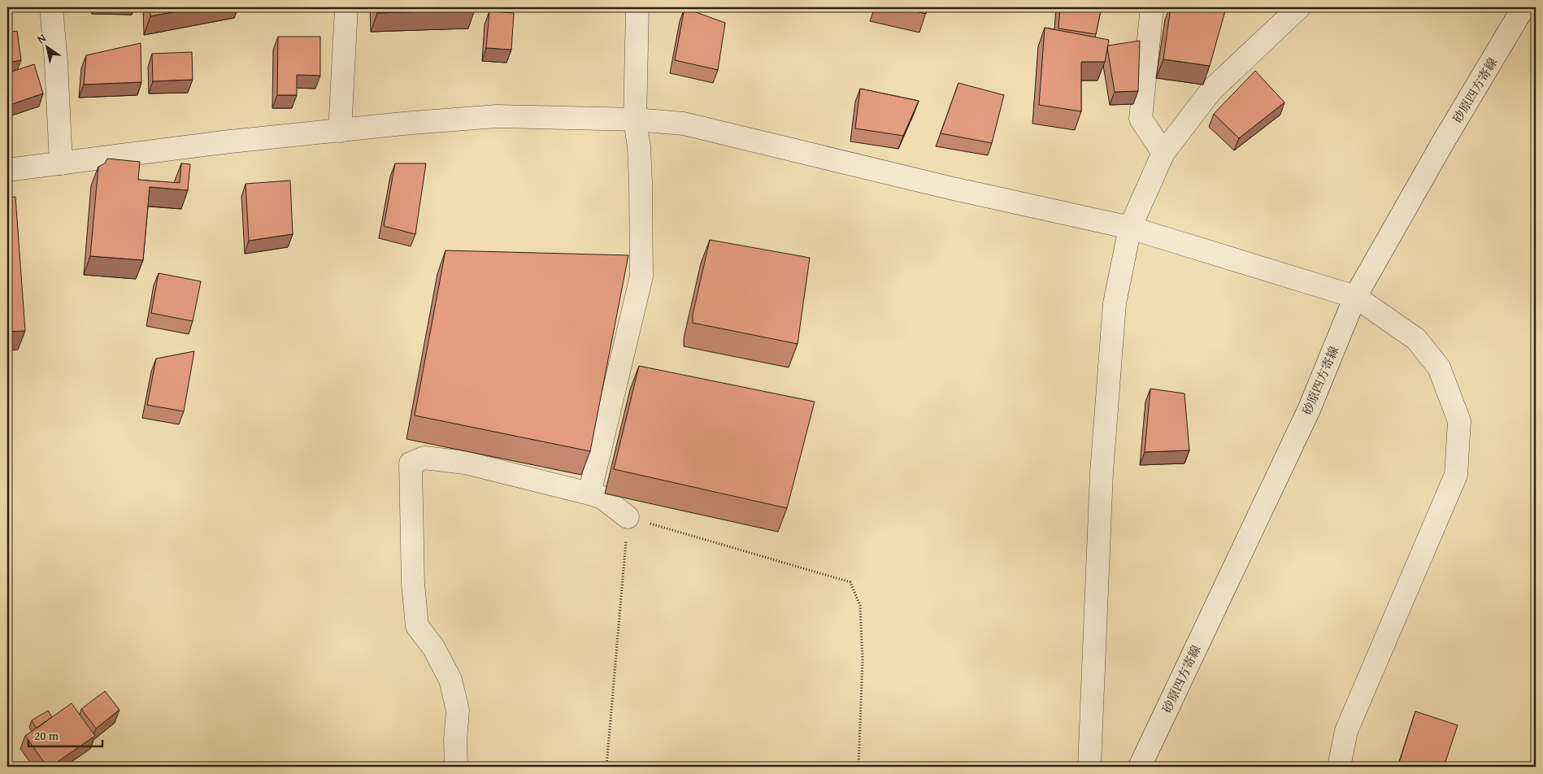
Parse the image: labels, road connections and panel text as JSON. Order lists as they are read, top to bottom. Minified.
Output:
{"streets":{"street":["砂原四方寄線"]},"scale_bar":"20 m","north":"top left"}
